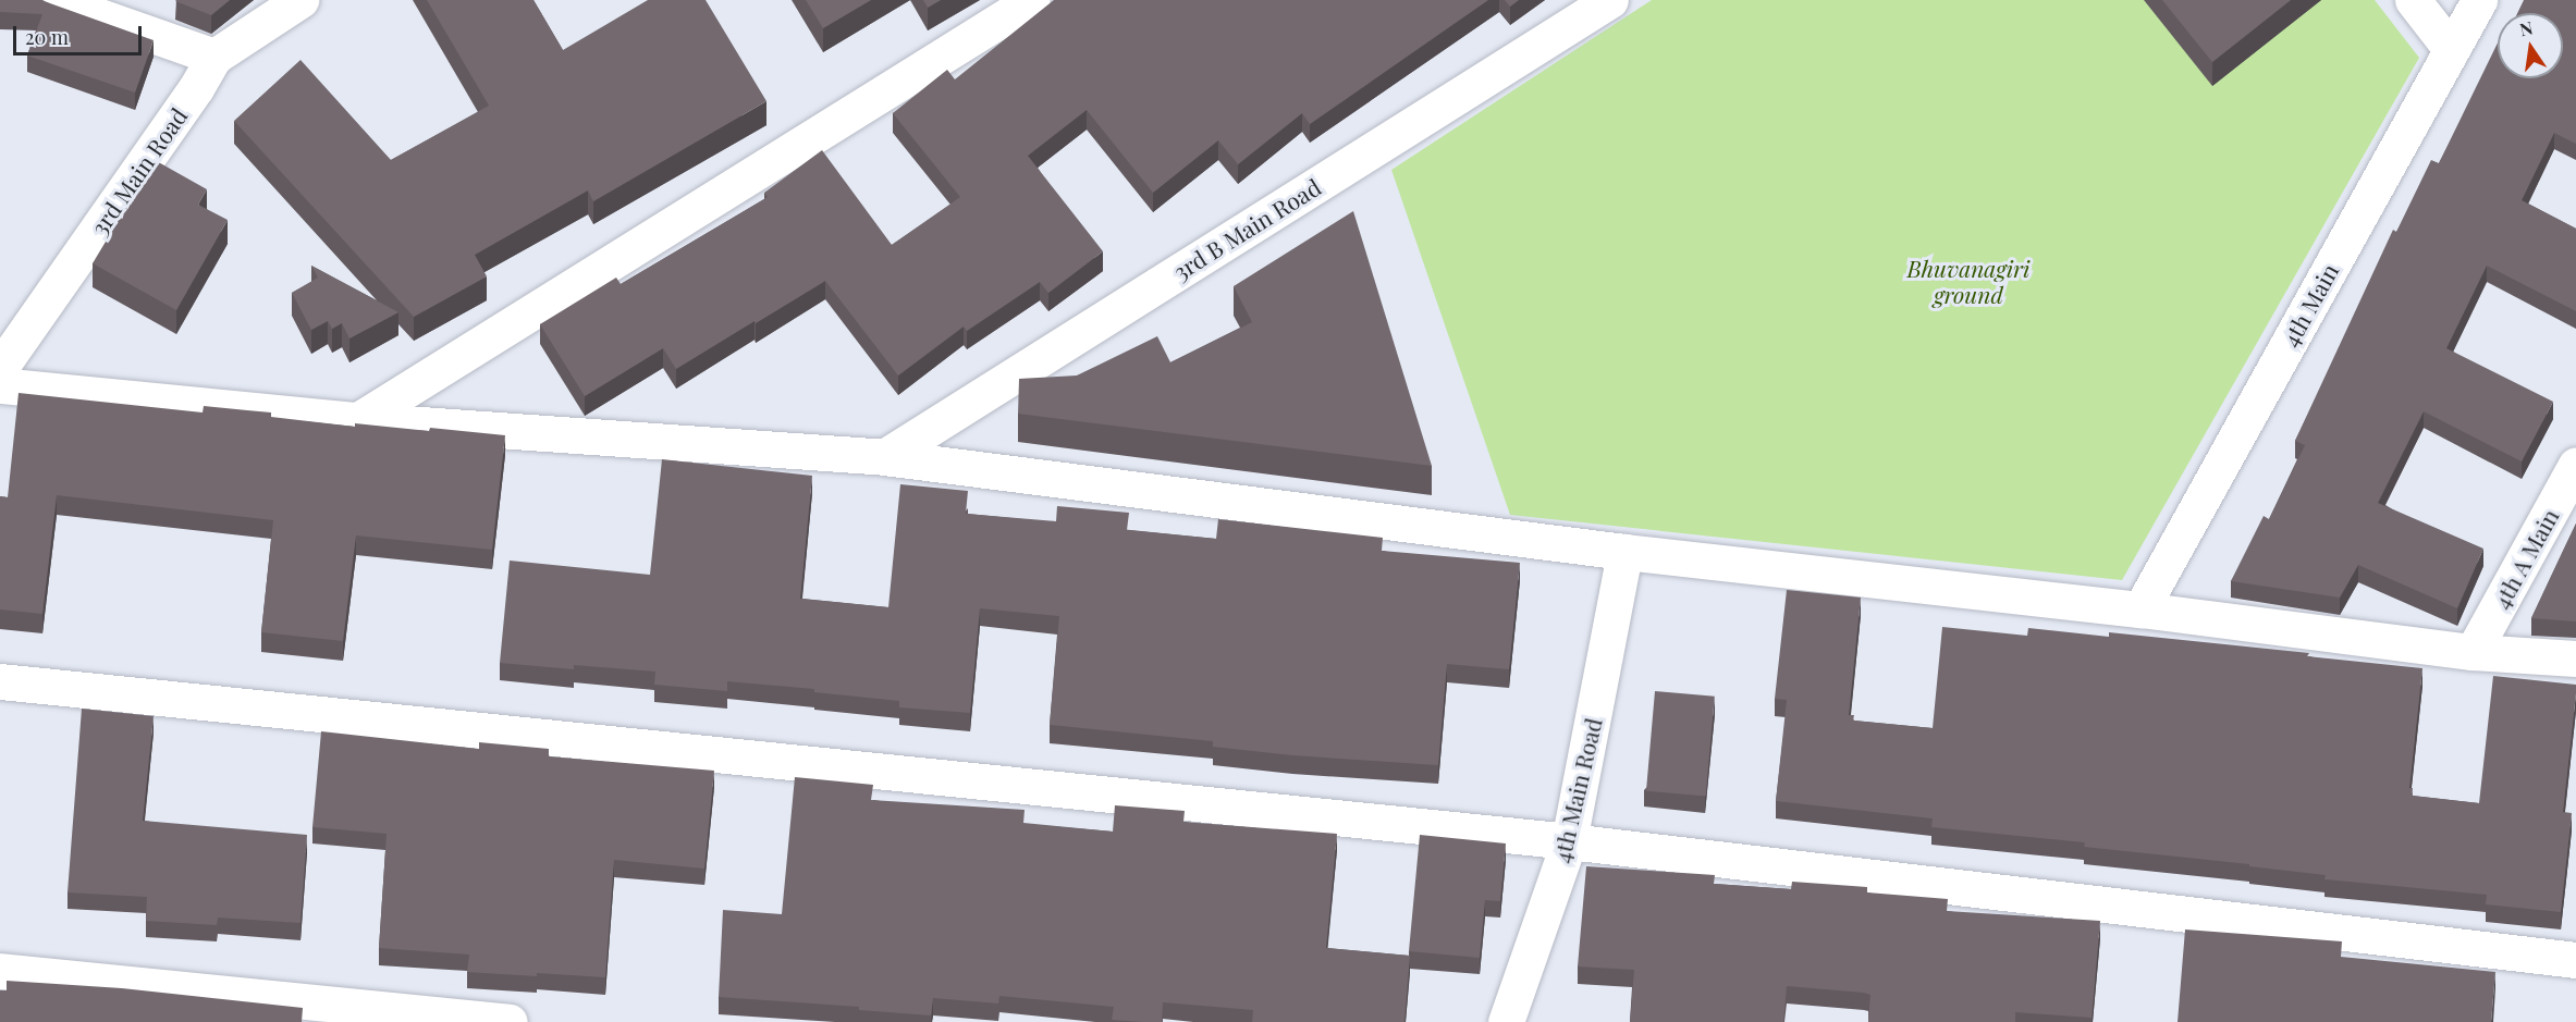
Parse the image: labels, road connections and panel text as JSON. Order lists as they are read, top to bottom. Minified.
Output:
{"streets":{"street":["3rd Main Road","3rd B Main Road","4th Main","4th A Main","4th Main Road"]},"parks":["Bhuvanagiri ground"],"scale_bar":"20 m","north":"top"}
